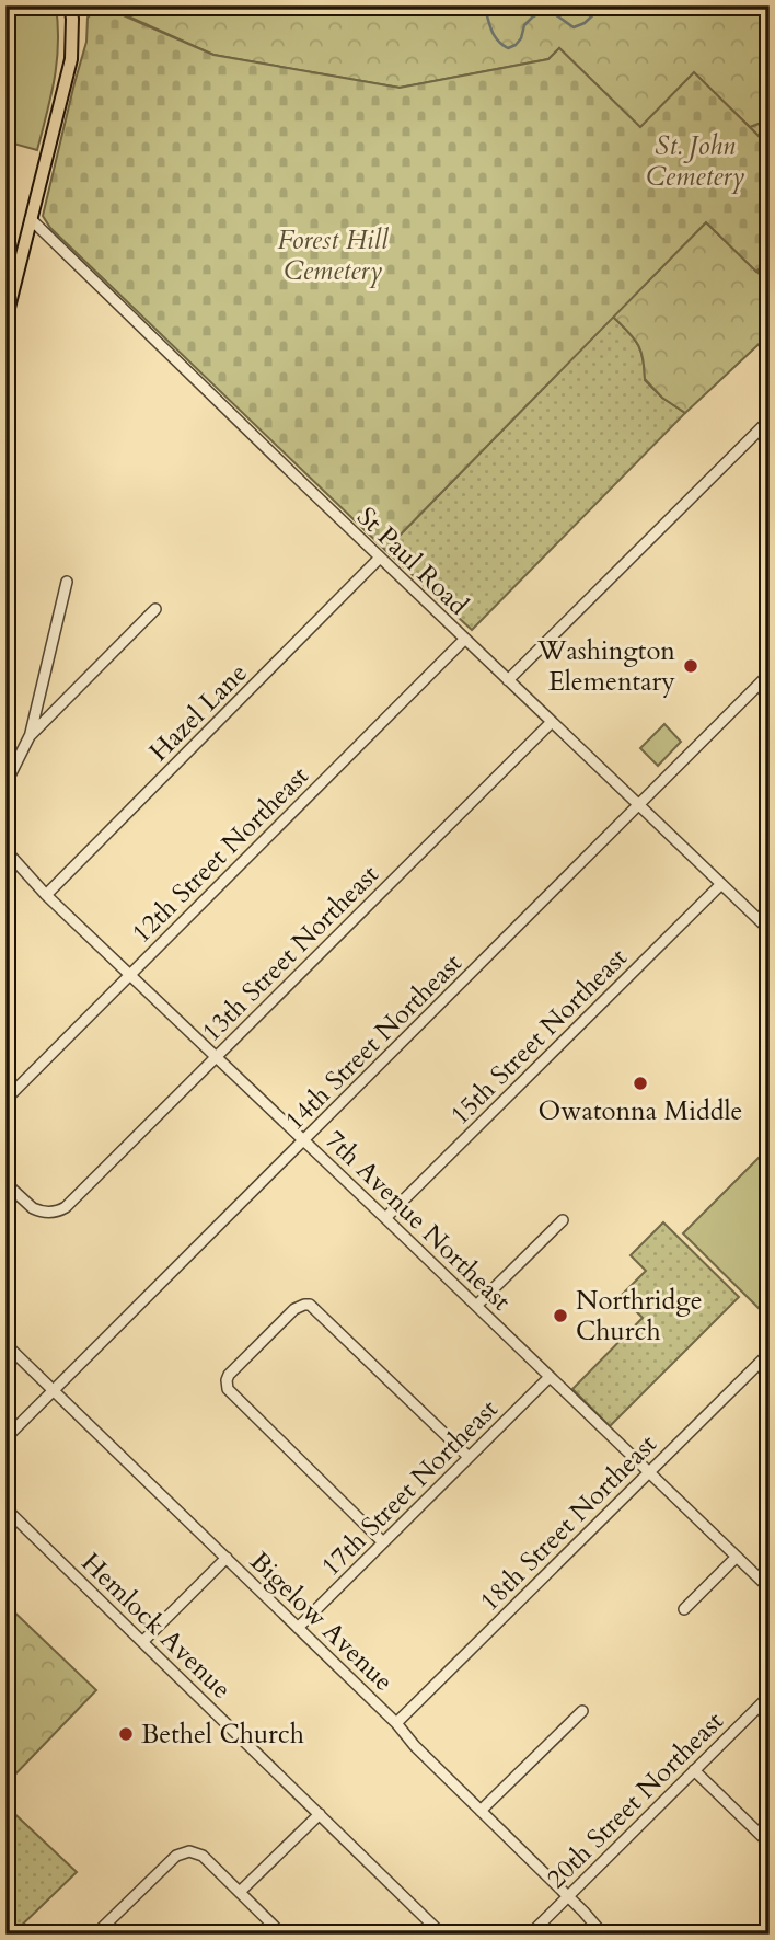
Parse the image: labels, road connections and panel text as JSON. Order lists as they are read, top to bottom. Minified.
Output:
{"streets":{"street":["St Paul Road","Hazel Lane","12th Street Northeast","13th Street Northeast","15th Street Northeast","14th Street Northeast","7th Avenue Northeast","17th Street Northeast","18th Street Northeast","Bigelow Avenue","Hemlock Avenue","20th Street Northeast"]},"crossings":[["St Paul Road","Hazel Lane"],["St Paul Road","12th Street Northeast"],["St Paul Road","13th Street Northeast"],["St Paul Road","15th Street Northeast"],["St Paul Road","14th Street Northeast"],["Hazel Lane","7th Avenue Northeast"],["12th Street Northeast","7th Avenue Northeast"],["13th Street Northeast","7th Avenue Northeast"],["15th Street Northeast","7th Avenue Northeast"],["14th Street Northeast","7th Avenue Northeast"],["14th Street Northeast","Bigelow Avenue"],["7th Avenue Northeast","17th Street Northeast"],["7th Avenue Northeast","18th Street Northeast"],["17th Street Northeast","Bigelow Avenue"],["18th Street Northeast","Bigelow Avenue"],["Bigelow Avenue","20th Street Northeast"]],"parks":["St. John Cemetery","Forest Hill Cemetery"],"places":["Washington Elementary","Owatonna Middle","Northridge Church","Bethel Church"]}
